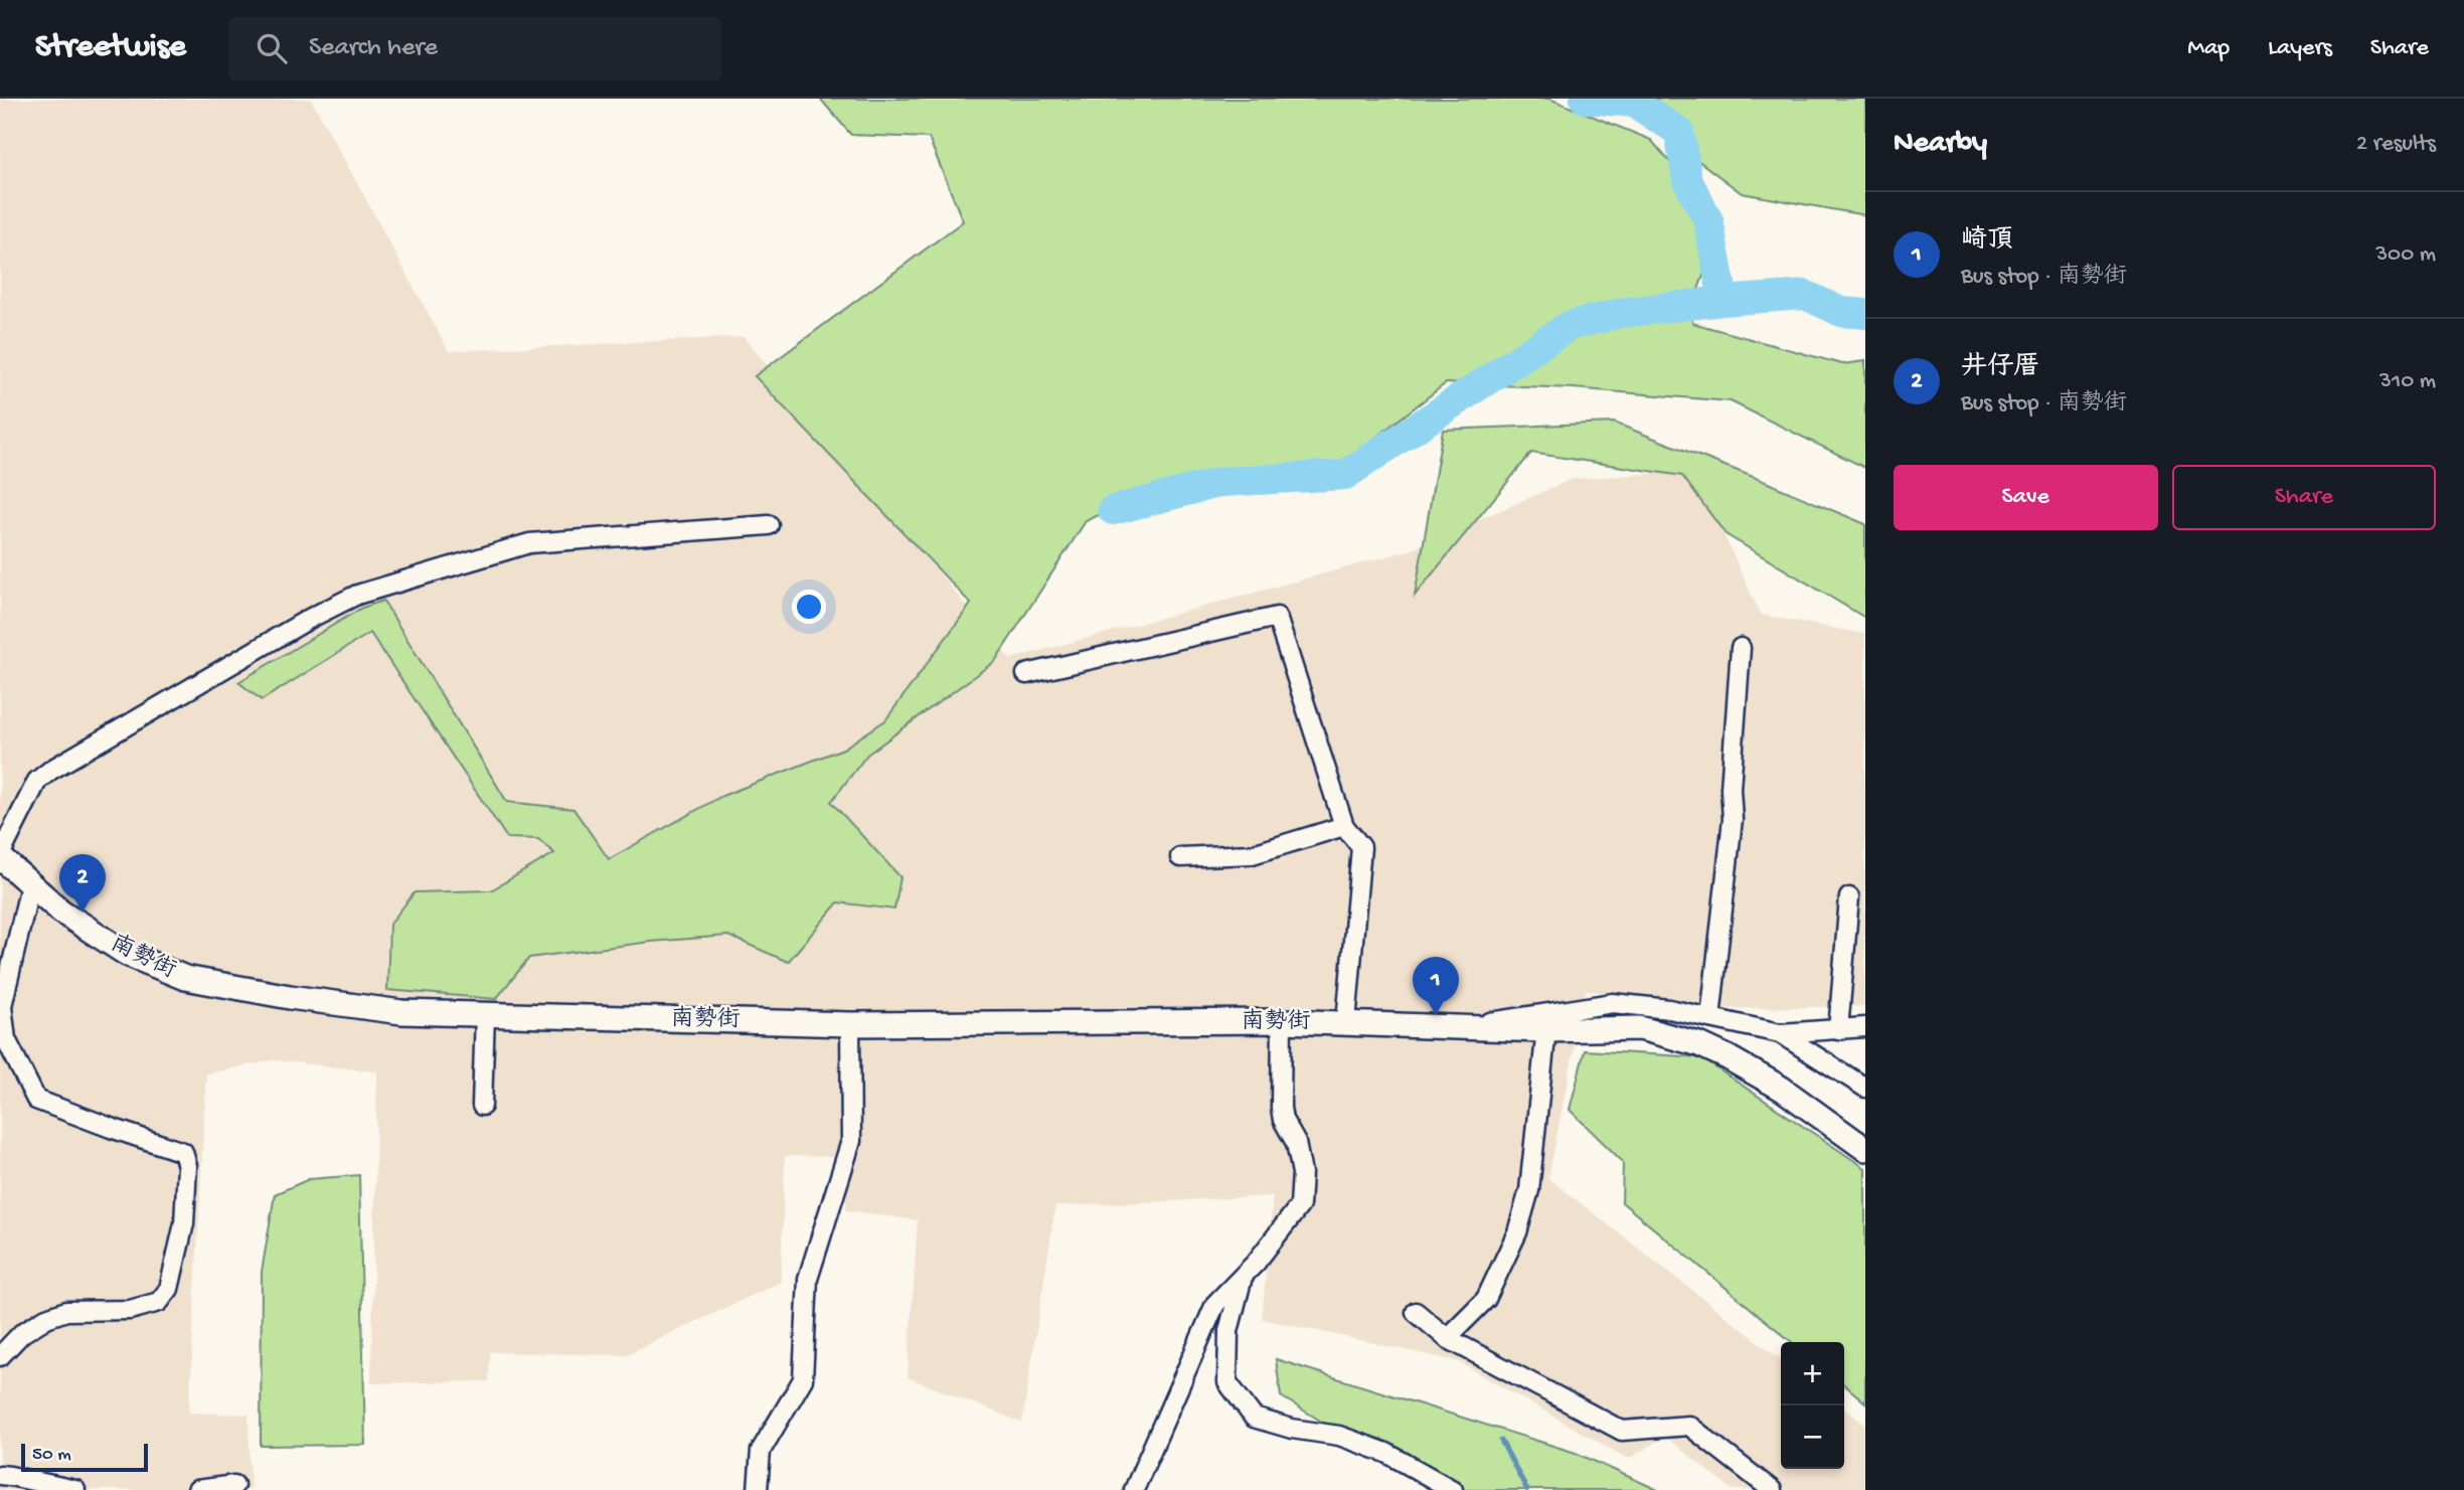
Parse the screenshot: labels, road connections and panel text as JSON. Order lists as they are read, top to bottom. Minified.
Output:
{"streets":{"main road":["南勢街"]},"scale_bar":"50 m","page":{"header":"Streetwise","search":"Search here","nav":["Map","Layers","Share"],"heading":["Nearby","2 results"],"list":[{"mark":"1","name":"崎頂","note":"Bus stop · 南勢街","value":"300 m"},{"mark":"2","name":"井仔厝","note":"Bus stop · 南勢街","value":"310 m"}],"buttons":["Save","Share"],"pins":["2","1"],"map_buttons":["+","−"],"scale":"50 m"}}
